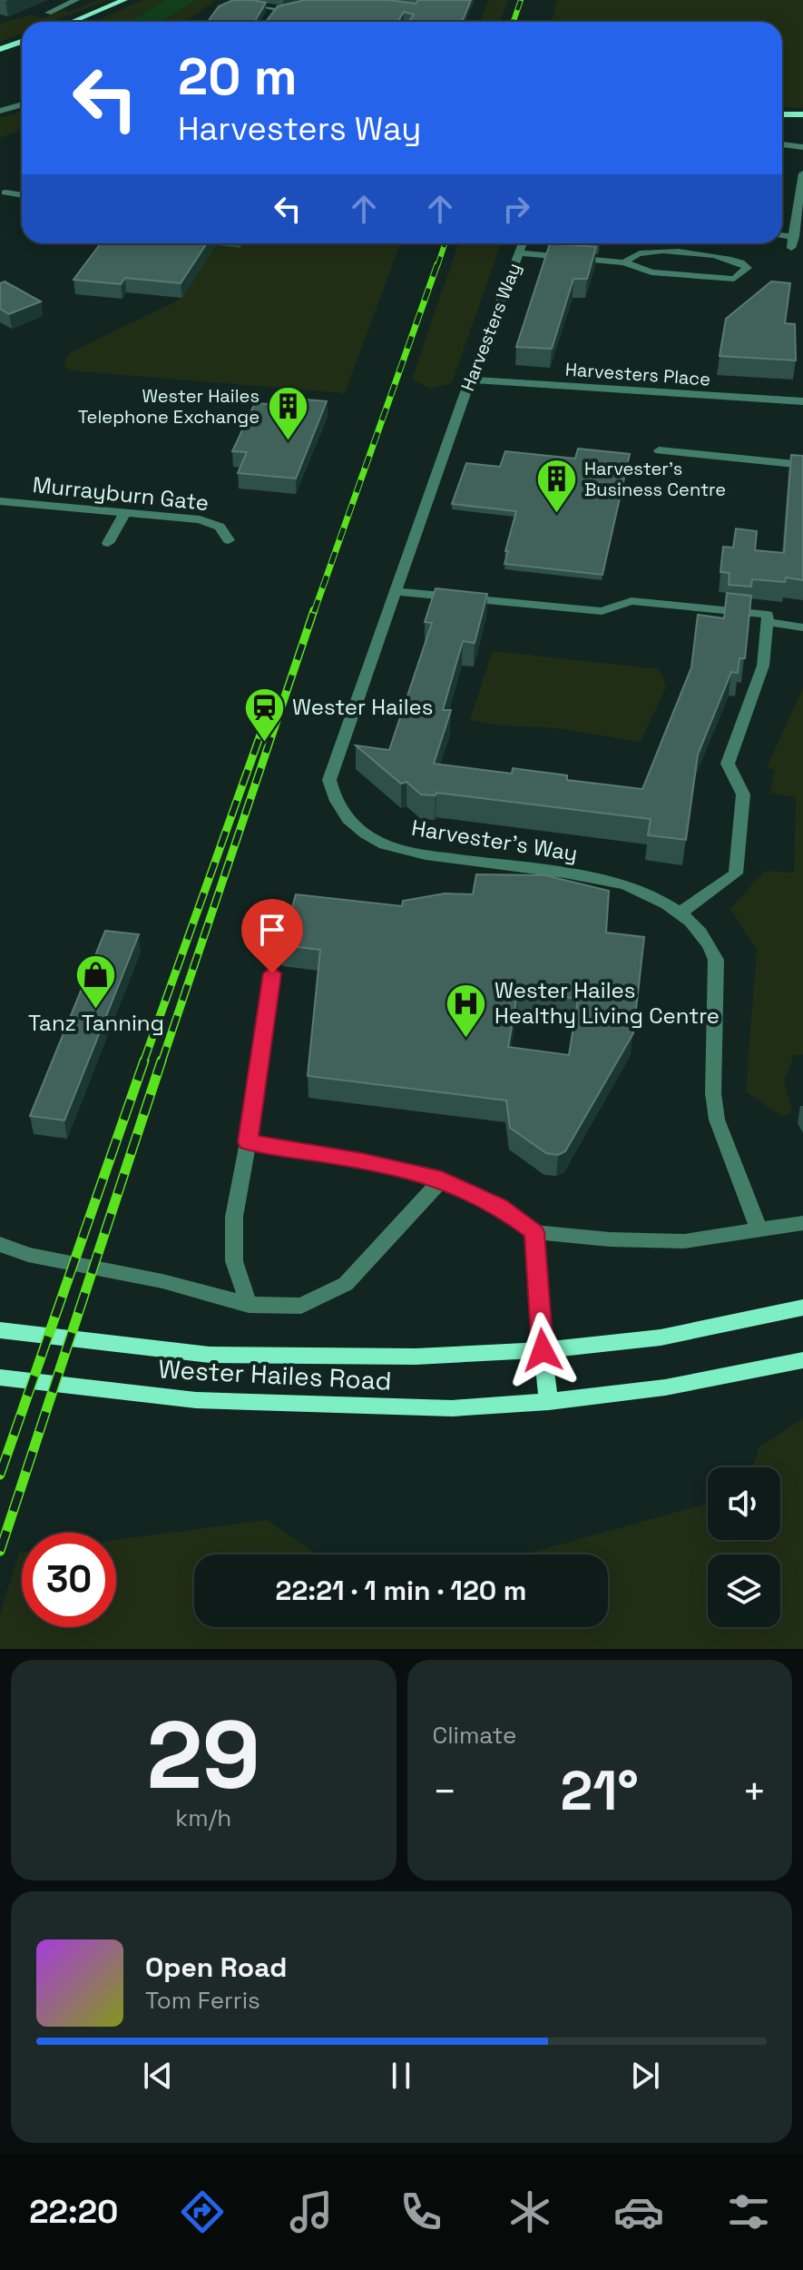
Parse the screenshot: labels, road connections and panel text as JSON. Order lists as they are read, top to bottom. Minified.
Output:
{"streets":{"main road":["Wester Hailes Road"],"street":["Harvesters Way","Harvesters Place","Murrayburn Gate","Harvester's Way"]},"crossings":[["Harvesters Way","Harvesters Place"],["Harvesters Way","Harvester's Way"]],"places":{"building":["Wester Hailes Telephone Exchange","Harvester's Business Centre"],"station":["Wester Hailes"],"shop":["Tanz Tanning"],"hospital":["Wester Hailes Healthy Living Centre"]},"page":{"turn":["20 m","Harvesters Way"],"limit":"30","trip":"22:21 · 1 min · 120 m","tile":[["29","km/h"],"Climate"],"heat":["−","21°","+"],"song":["Open Road","Tom Ferris"],"tabs":"22:20"}}
